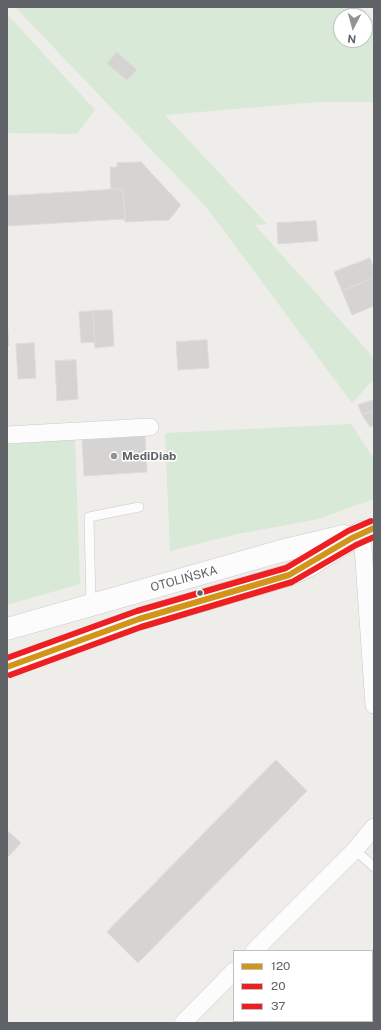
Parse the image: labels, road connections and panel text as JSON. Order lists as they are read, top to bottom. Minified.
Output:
{"streets":{"main road":["OTOLIŃSKA"]},"places":["MediDiab"],"lines":["transit line 37","transit line 120","transit line 20"],"legend":["120","20","37"],"north":"bottom"}
